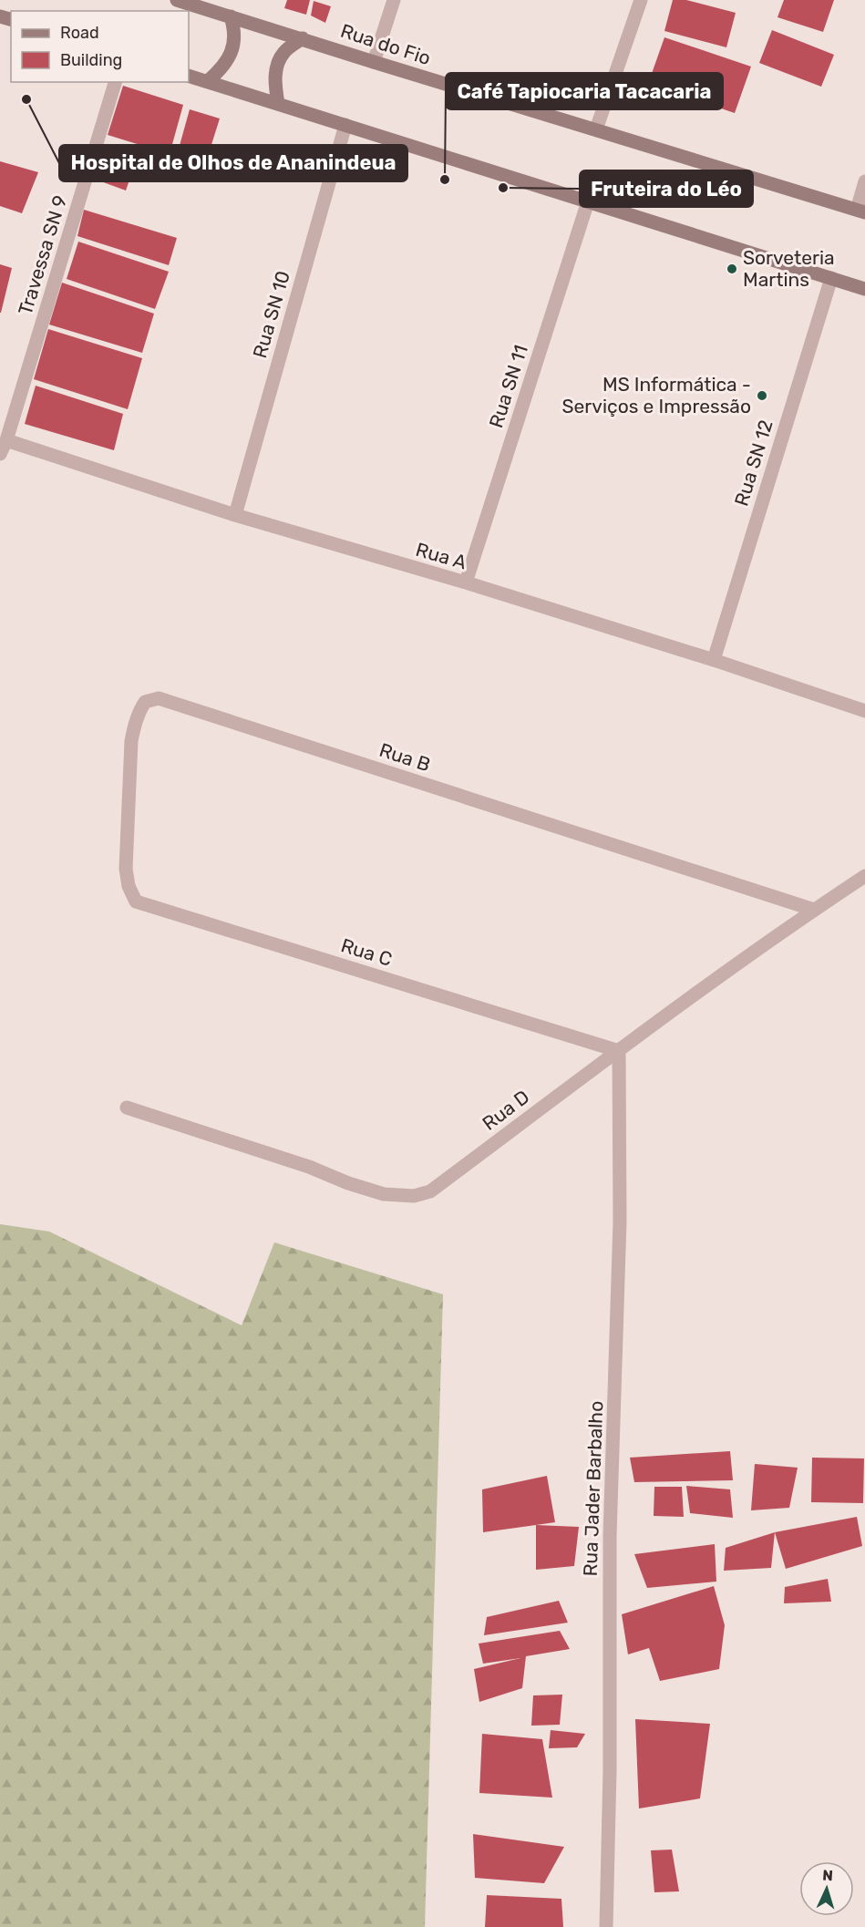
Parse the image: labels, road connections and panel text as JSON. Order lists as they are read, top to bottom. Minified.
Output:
{"streets":{"street":["Rua do Fio","Travessa SN 9","Rua SN 10","Rua SN 11","Rua SN 12","Rua A","Rua B","Rua C","Rua D","Rua Jader Barbalho"]},"crossings":[["Travessa SN 9","Rua A"],["Rua SN 10","Rua A"],["Rua SN 11","Rua A"],["Rua SN 12","Rua A"],["Rua B","Rua C"],["Rua B","Rua D"],["Rua C","Rua D"],["Rua C","Rua Jader Barbalho"],["Rua D","Rua Jader Barbalho"]],"places":["Hospital de Olhos de Ananindeua","Café Tapiocaria Tacacaria","Fruteira do Léo","Sorveteria Martins","MS Informática - Serviços e Impressão"],"legend":["Road","Building"],"north":"top"}
